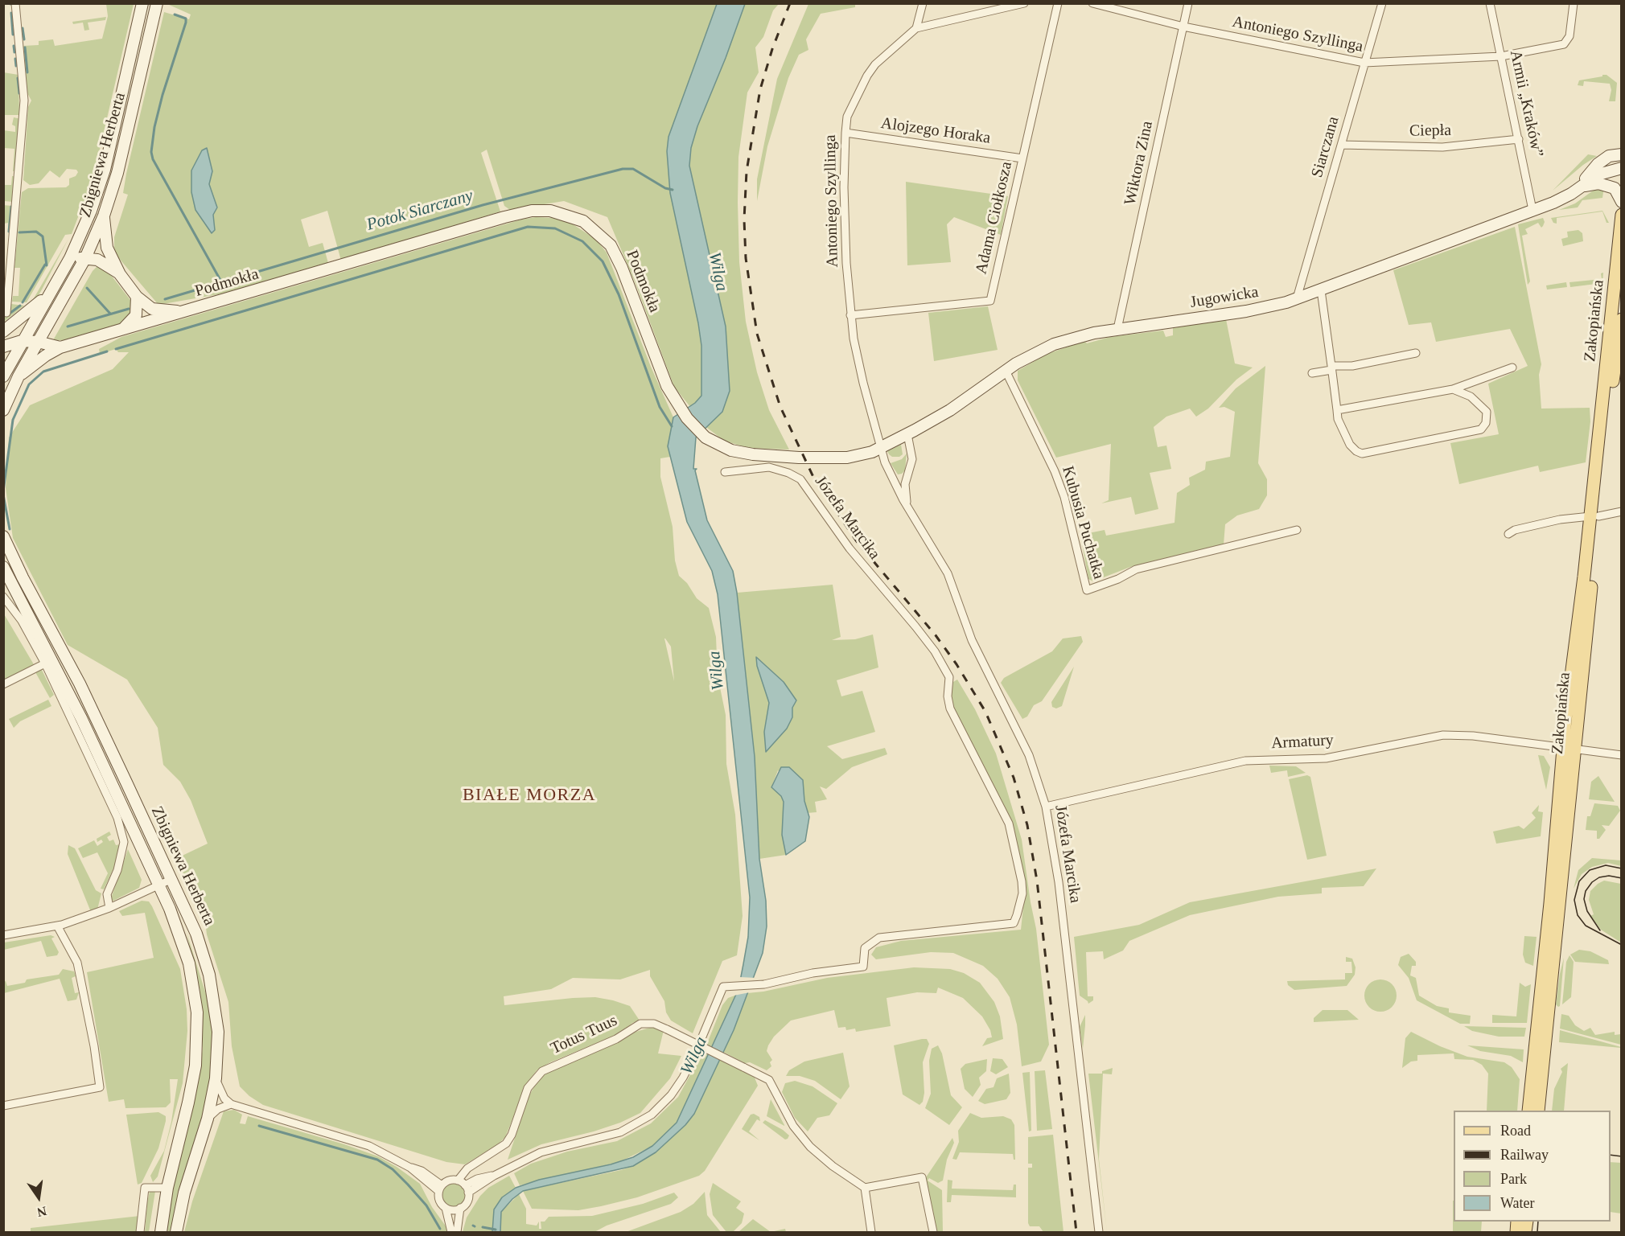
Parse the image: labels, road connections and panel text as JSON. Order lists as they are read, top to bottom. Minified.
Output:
{"streets":{"main road":["Zakopiańska"],"street":["Antoniego Szyllinga","Armii „Kraków”","Alojzego Horaka","Ciepła","Siarczana","Zbigniewa Herberta","Wiktora Zina","Adama Ciołkosza","Podmokła","Jugowicka","Józefa Marcika","Kubusia Puchatka","Armatury","Totus Tuus"]},"crossings":[["Antoniego Szyllinga","Armii „Kraków”"],["Antoniego Szyllinga","Alojzego Horaka"],["Antoniego Szyllinga","Siarczana"],["Antoniego Szyllinga","Wiktora Zina"],["Antoniego Szyllinga","Adama Ciołkosza"],["Antoniego Szyllinga","Podmokła"],["Antoniego Szyllinga","Jugowicka"],["Antoniego Szyllinga","Józefa Marcika"],["Armii „Kraków”","Ciepła"],["Armii „Kraków”","Jugowicka"],["Alojzego Horaka","Adama Ciołkosza"],["Ciepła","Siarczana"],["Siarczana","Jugowicka"],["Zbigniewa Herberta","Podmokła"],["Wiktora Zina","Jugowicka"],["Podmokła","Jugowicka"],["Podmokła","Józefa Marcika"],["Jugowicka","Józefa Marcika"],["Jugowicka","Kubusia Puchatka"],["Zakopiańska","Armatury"],["Józefa Marcika","Armatury"],["Józefa Marcika","Totus Tuus"]],"districts":["BIAŁE MORZA"],"water":["Potok Siarczany","Wilga"],"legend":["Road","Railway","Park","Water"],"north":"bottom"}
